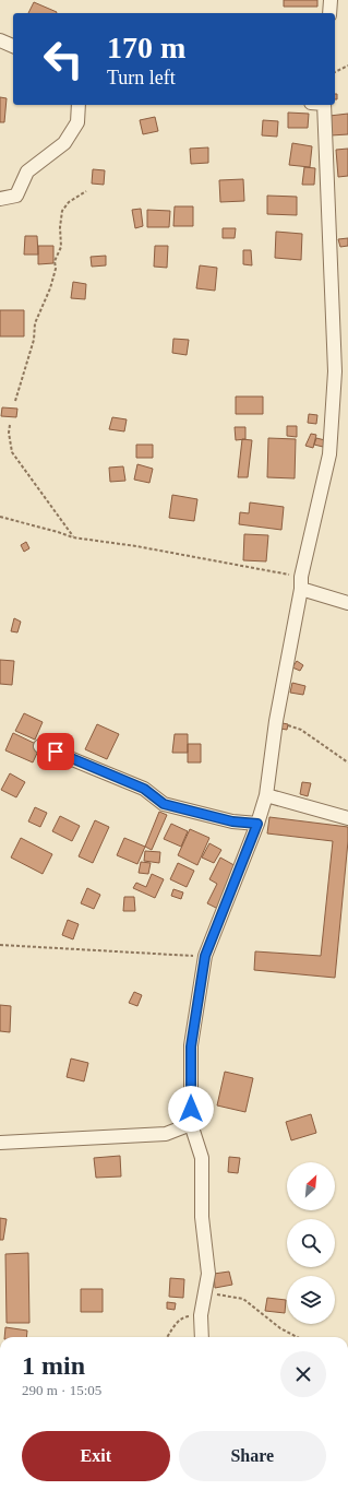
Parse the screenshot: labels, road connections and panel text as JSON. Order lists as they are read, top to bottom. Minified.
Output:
{"north":"top right","page":{"turn":["170 m","Turn left"],"heading":["1 min","290 m · 15:05"],"buttons":["Exit","Share"]}}
